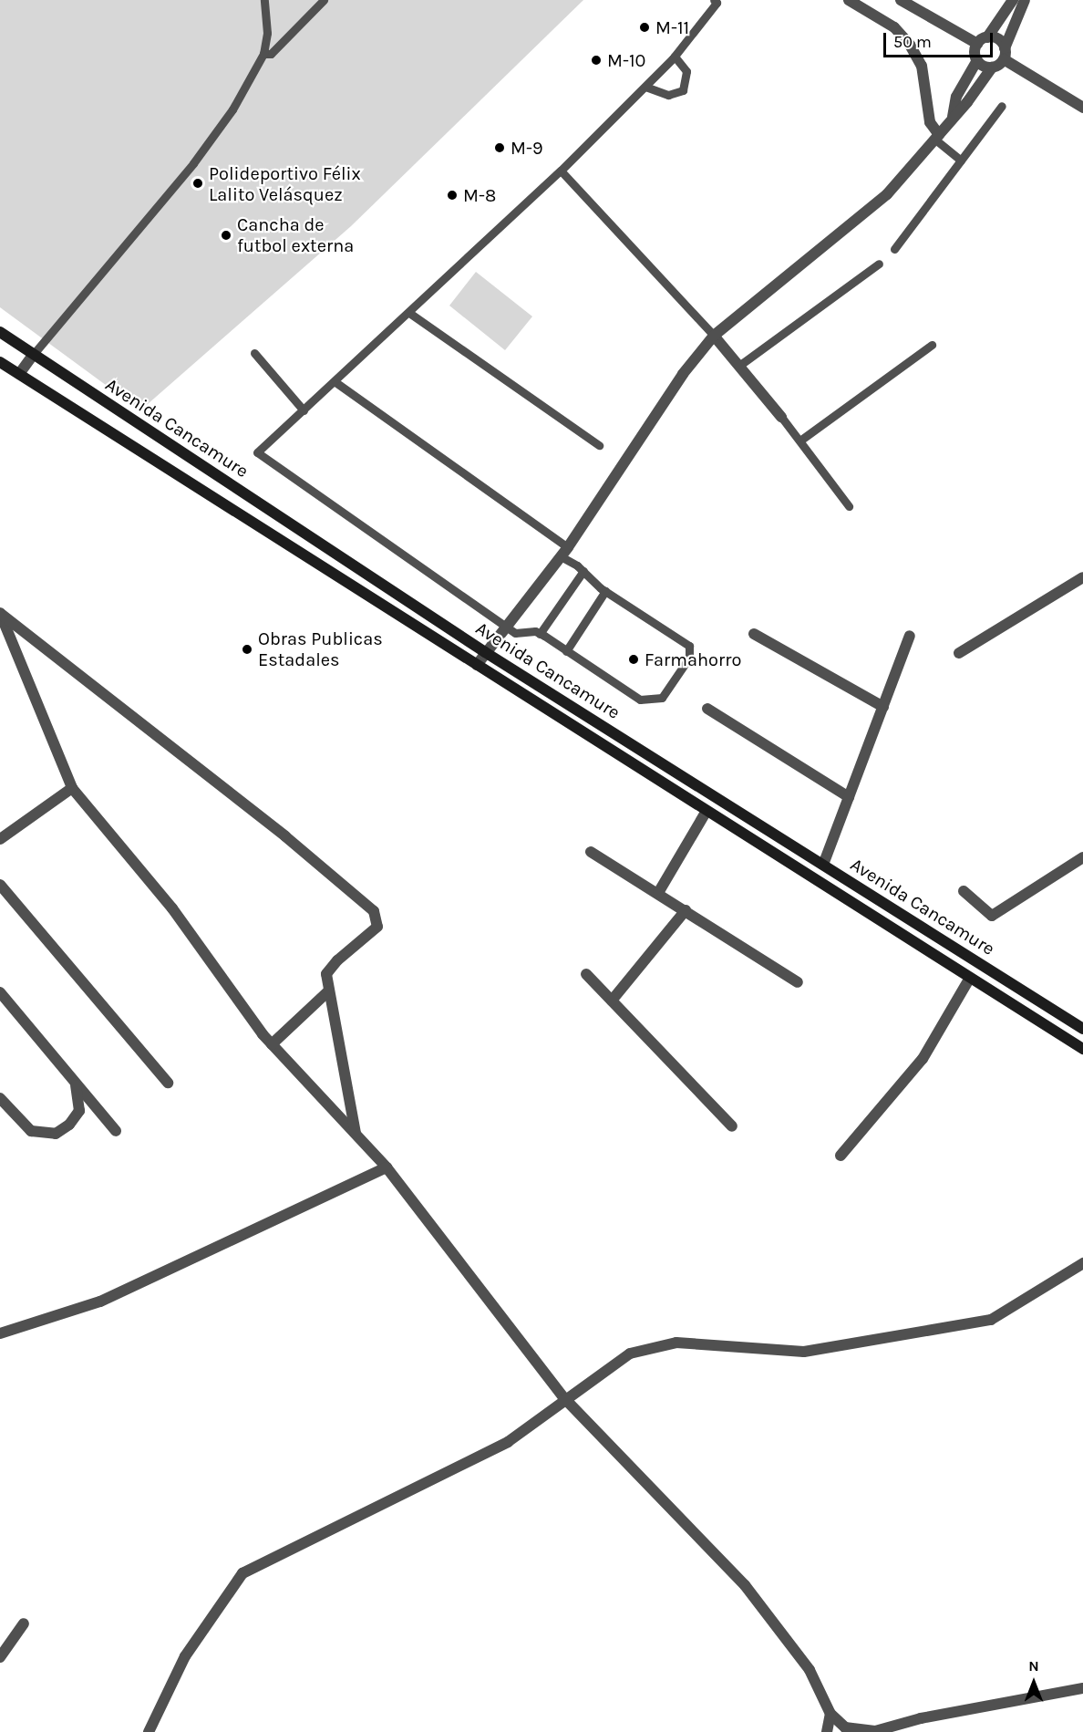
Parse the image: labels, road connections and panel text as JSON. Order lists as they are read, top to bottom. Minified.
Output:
{"streets":{"main road":["Avenida Cancamure"]},"places":["M-11","M-10","M-9","Polideportivo Félix Lalito Velásquez","M-8","Cancha de futbol externa","Obras Publicas Estadales","Farmahorro"],"scale_bar":"50 m","north":"top"}
